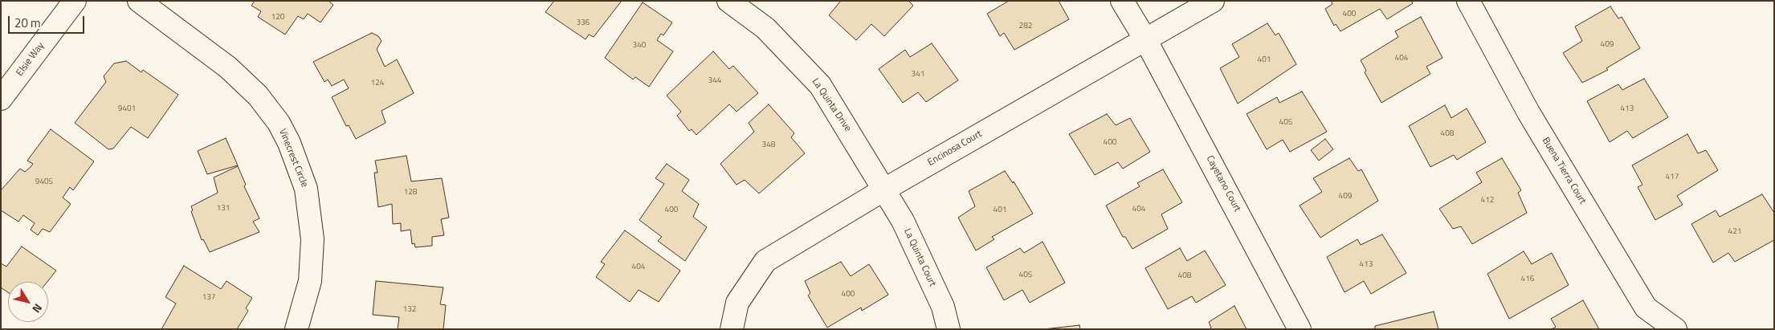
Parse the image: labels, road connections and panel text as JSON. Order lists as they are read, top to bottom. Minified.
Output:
{"streets":{"street":["Elsie Way","La Quinta Drive","Encinosa Court","Vinecrest Circle","Buena Tierra Court","Cayetano Court","La Quinta Court"]},"crossings":[["La Quinta Drive","Encinosa Court"],["La Quinta Drive","La Quinta Court"],["Encinosa Court","Cayetano Court"],["Encinosa Court","La Quinta Court"]],"house_numbers":["400","120","336","282","409","340","404","401","341","344","124","9401","413","405","408","400","348","417","9405","128","409","412","131","404","400","401","421","413","404","405","408","416","400","137","132"],"scale_bar":"20 m","north":"bottom right"}
